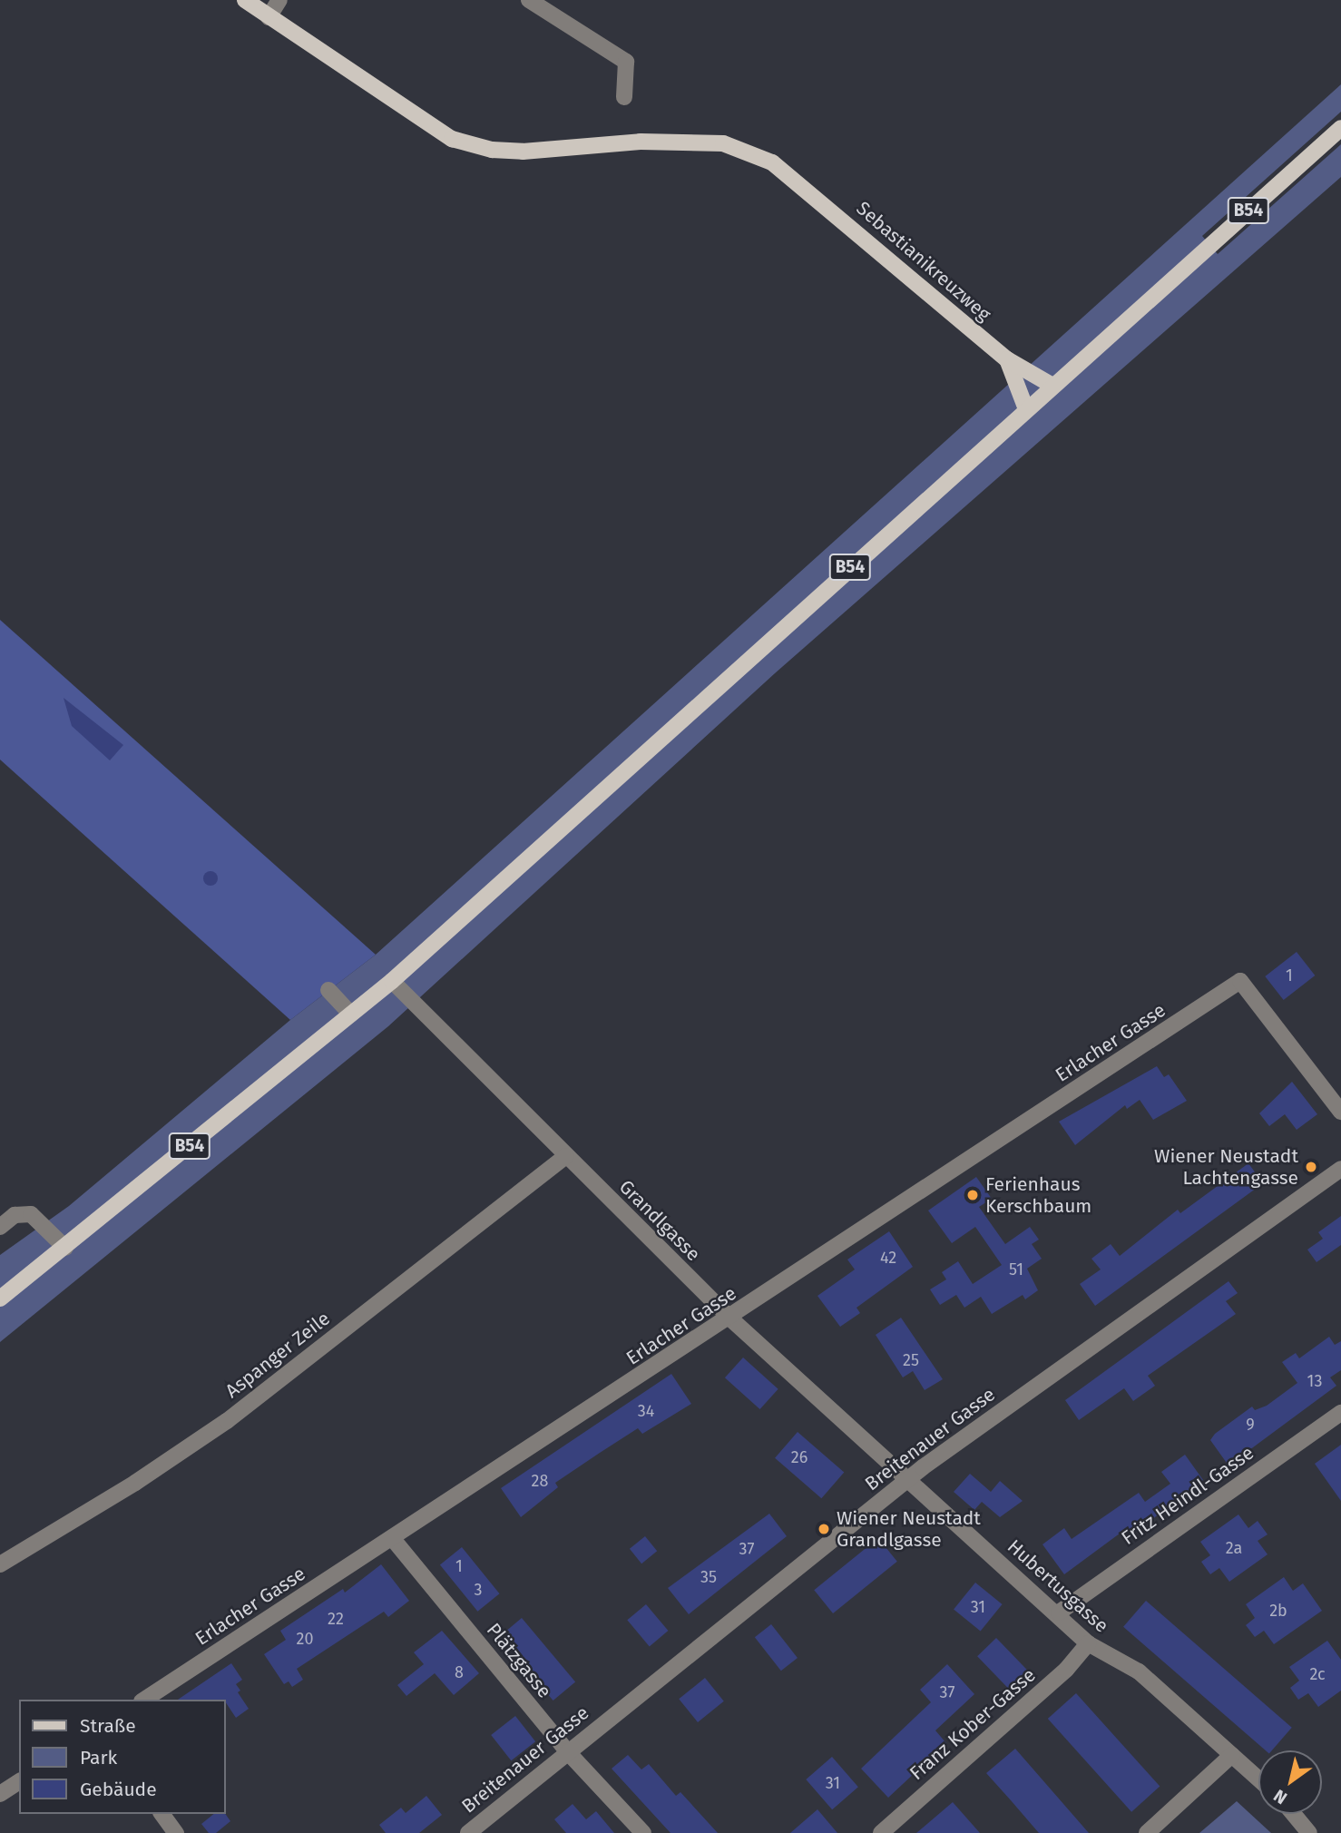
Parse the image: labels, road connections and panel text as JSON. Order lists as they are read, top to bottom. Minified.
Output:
{"streets":{"main road":["B54","Sebastianikreuzweg"],"street":["Erlacher Gasse","Grandlgasse","Aspanger Zeile","Breitenauer Gasse","Fritz Heindl-Gasse","Hubertusgasse","Plätzgasse","Franz Kober-Gasse"]},"crossings":[["B54","Sebastianikreuzweg"],["B54","Grandlgasse"],["Erlacher Gasse","Grandlgasse"],["Erlacher Gasse","Plätzgasse"],["Grandlgasse","Aspanger Zeile"],["Grandlgasse","Breitenauer Gasse"],["Grandlgasse","Hubertusgasse"],["Breitenauer Gasse","Hubertusgasse"],["Breitenauer Gasse","Plätzgasse"],["Fritz Heindl-Gasse","Hubertusgasse"],["Hubertusgasse","Franz Kober-Gasse"]],"places":["Wiener Neustadt Lachtengasse","Ferienhaus Kerschbaum","Wiener Neustadt Grandlgasse"],"house_numbers":["1","42","51","25","13","34","9","26","28","2a","37","1","35","3","31","2b","22","20","8","2c","37","31"],"legend":["Straße","Park","Gebäude"],"north":"bottom left"}
